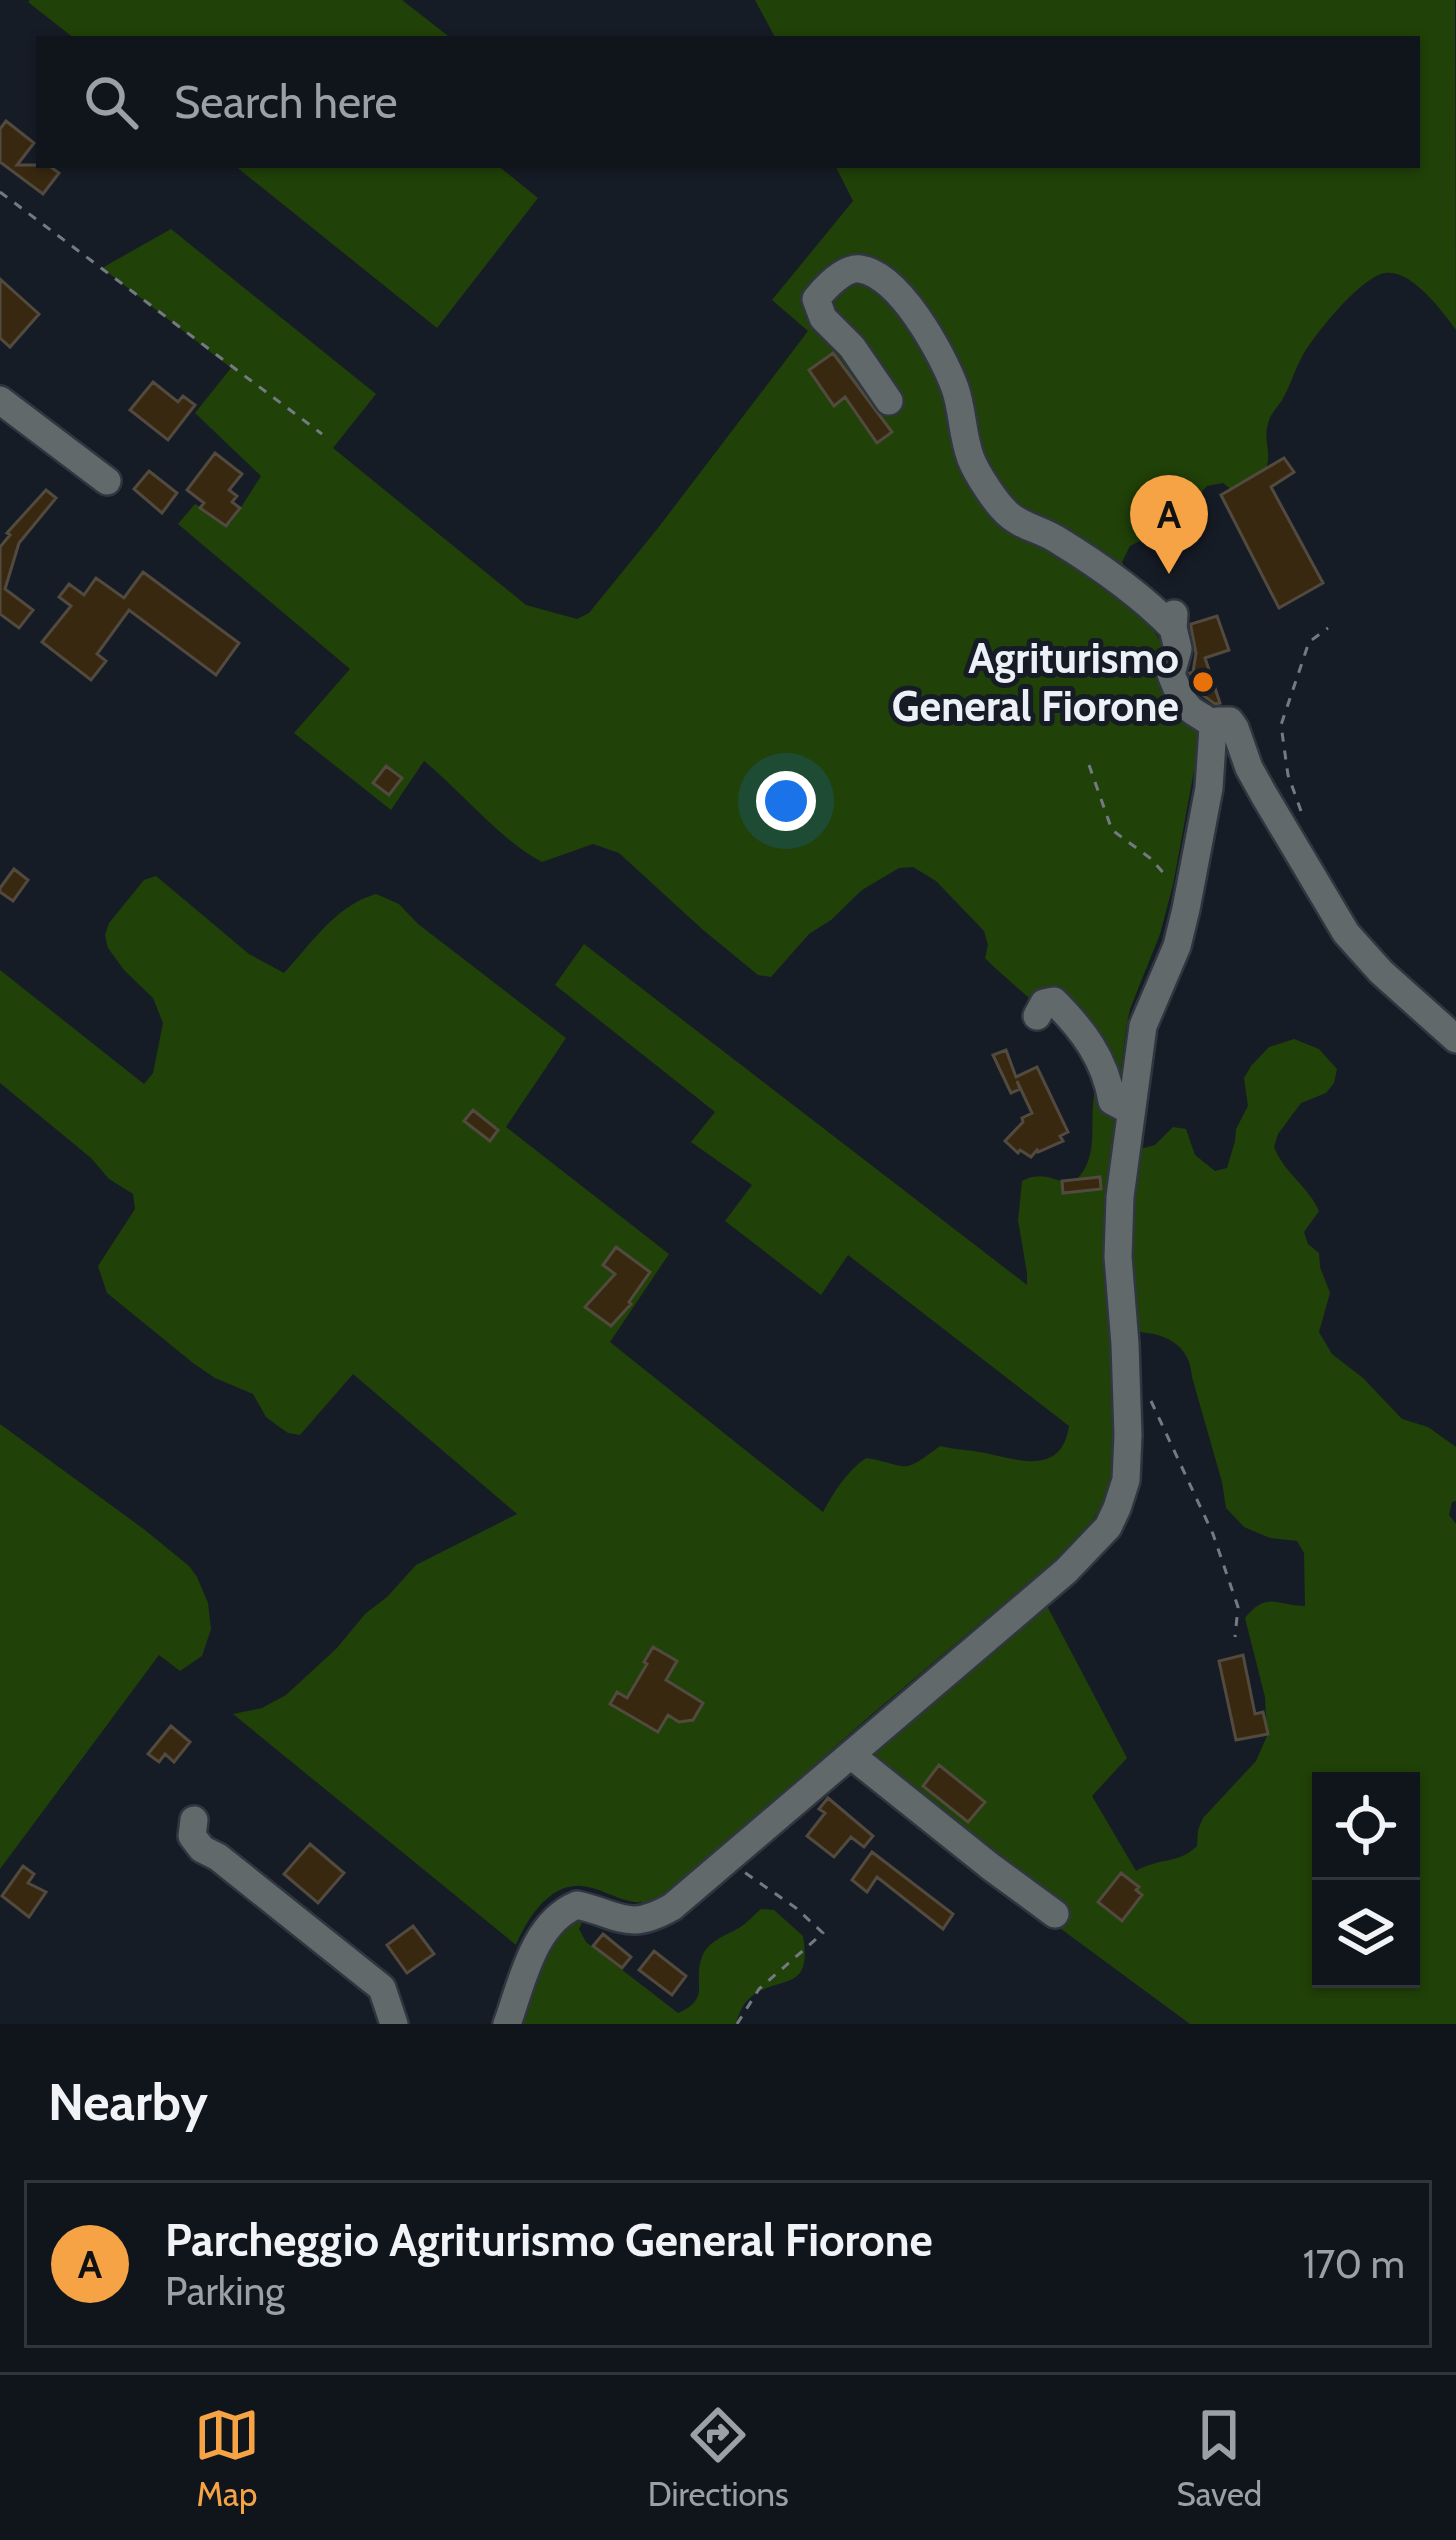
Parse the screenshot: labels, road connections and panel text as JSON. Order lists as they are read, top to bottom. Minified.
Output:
{"places":["Agriturismo General Fiorone"],"page":{"search":"Search here","pins":"A","heading":"Nearby","list":[{"mark":"A","name":"Parcheggio Agriturismo General Fiorone","note":"Parking","value":"170 m"}],"nav":["Map","Directions","Saved"]}}
